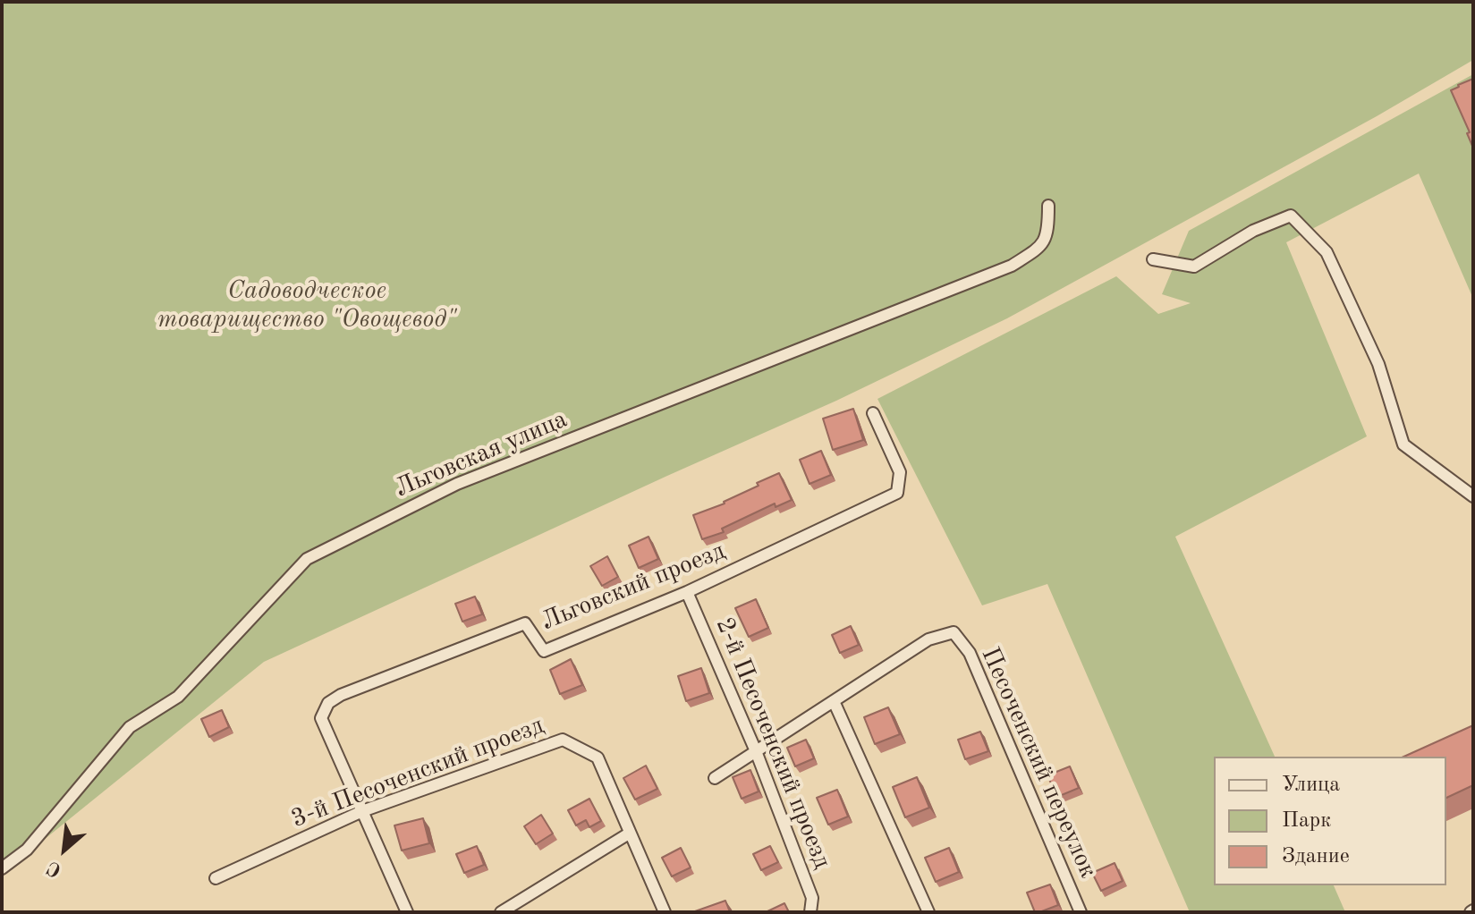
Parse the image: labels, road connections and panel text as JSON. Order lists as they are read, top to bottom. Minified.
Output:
{"streets":{"street":["Льговская улица","Льговский проезд","2-й Песоченский проезд","Песоченский переулок","3-й Песоченский проезд"]},"crossings":[["Льговский проезд","2-й Песоченский проезд"],["Льговский проезд","3-й Песоченский проезд"]],"parks":["Садоводческое товарищество \"Овощевод\""],"legend":["Улица","Парк","Здание"],"north":"bottom left"}
